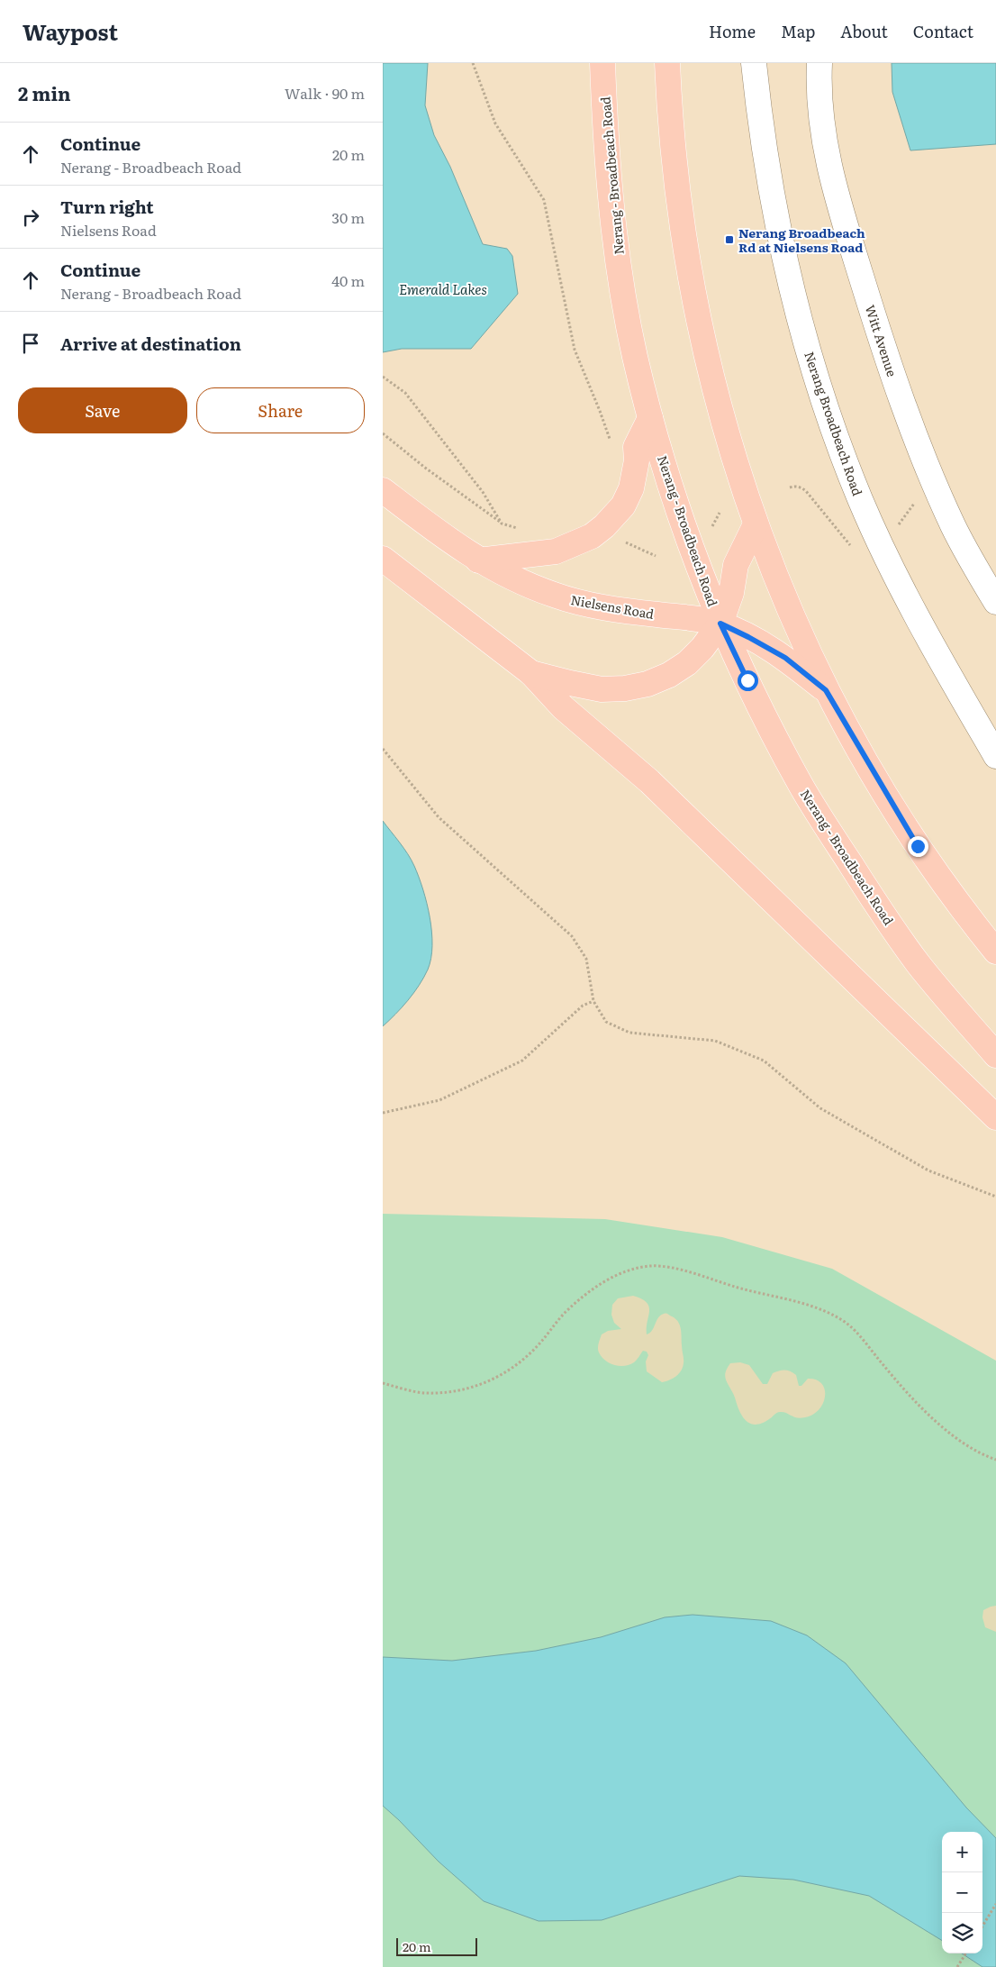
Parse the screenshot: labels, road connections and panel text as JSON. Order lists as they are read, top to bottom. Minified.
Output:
{"streets":{"main road":["Nerang - Broadbeach Road","Nielsens Road"],"street":["Witt Avenue","Nerang Broadbeach Road"]},"crossings":[["Nerang - Broadbeach Road","Nielsens Road"]],"water":["Emerald Lakes"],"places":{"transit":["Nerang Broadbeach Rd at Nielsens Road"]},"scale_bar":"20 m","page":{"header":"Waypost","nav":["Home","Map","About","Contact"],"heading":["2 min","Walk · 90 m"],"list":[["Continue","Nerang - Broadbeach Road","20 m"],["Turn right","Nielsens Road","30 m"],["Continue","Nerang - Broadbeach Road","40 m"],"Arrive at destination"],"buttons":["Save","Share"],"map_buttons":["+","−"],"scale":"20 m"}}
